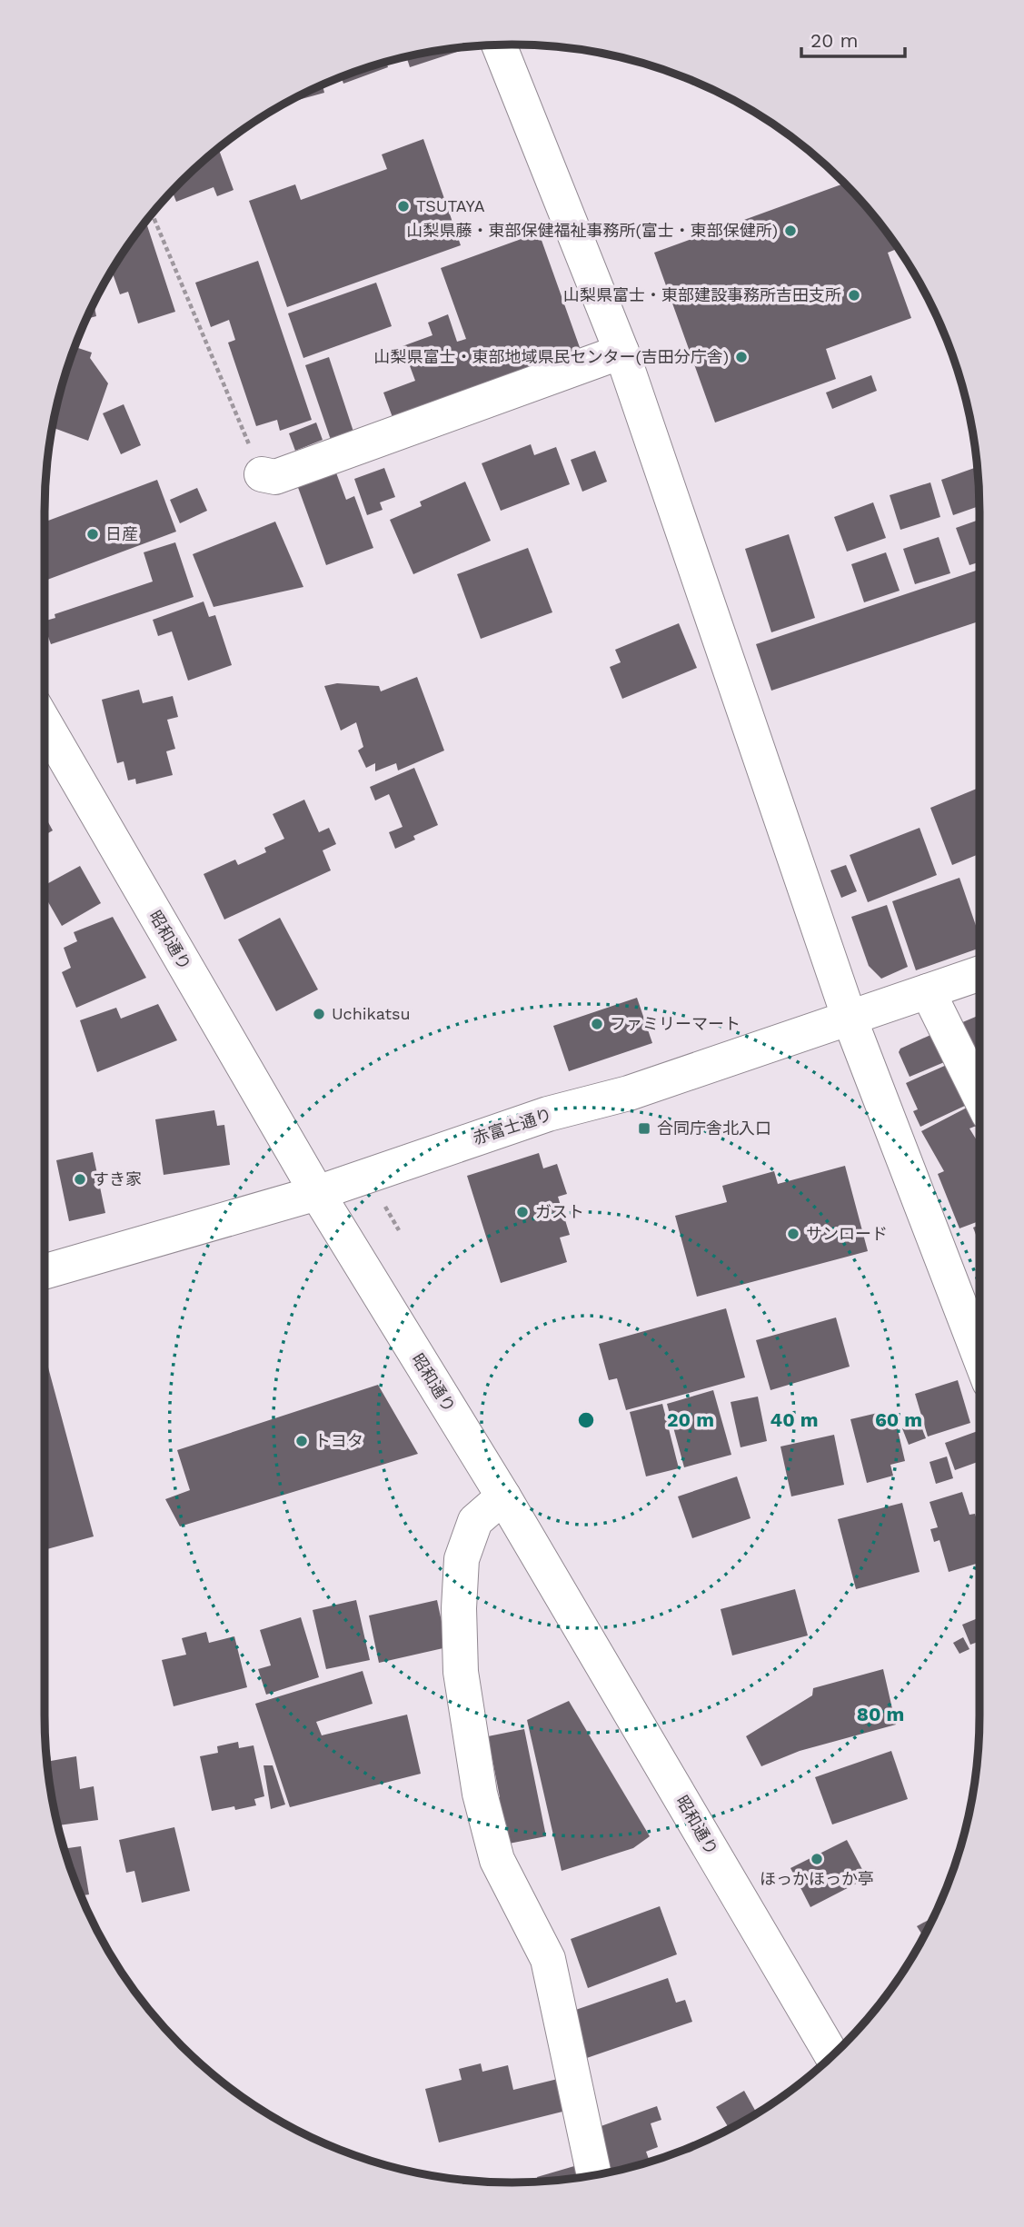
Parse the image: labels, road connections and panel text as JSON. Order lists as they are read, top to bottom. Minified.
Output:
{"streets":{"street":["昭和通り","赤富士通り"]},"crossings":[["昭和通り","赤富士通り"]],"places":{"other":["TSUTAYA","山梨県藤・東部保健福祉事務所(富士・東部保健所)","山梨県富士・東部建設事務所吉田支所","山梨県富士・東部地域県民センター(吉田分庁舎)","日産","Uchikatsu","ファミリーマート","すき家","ガスト","サンロード","トヨタ","ほっかほっか亭"],"transit":["合同庁舎北入口"]},"scale_bar":"20 m","rings":["20 m","40 m","60 m","80 m"]}
